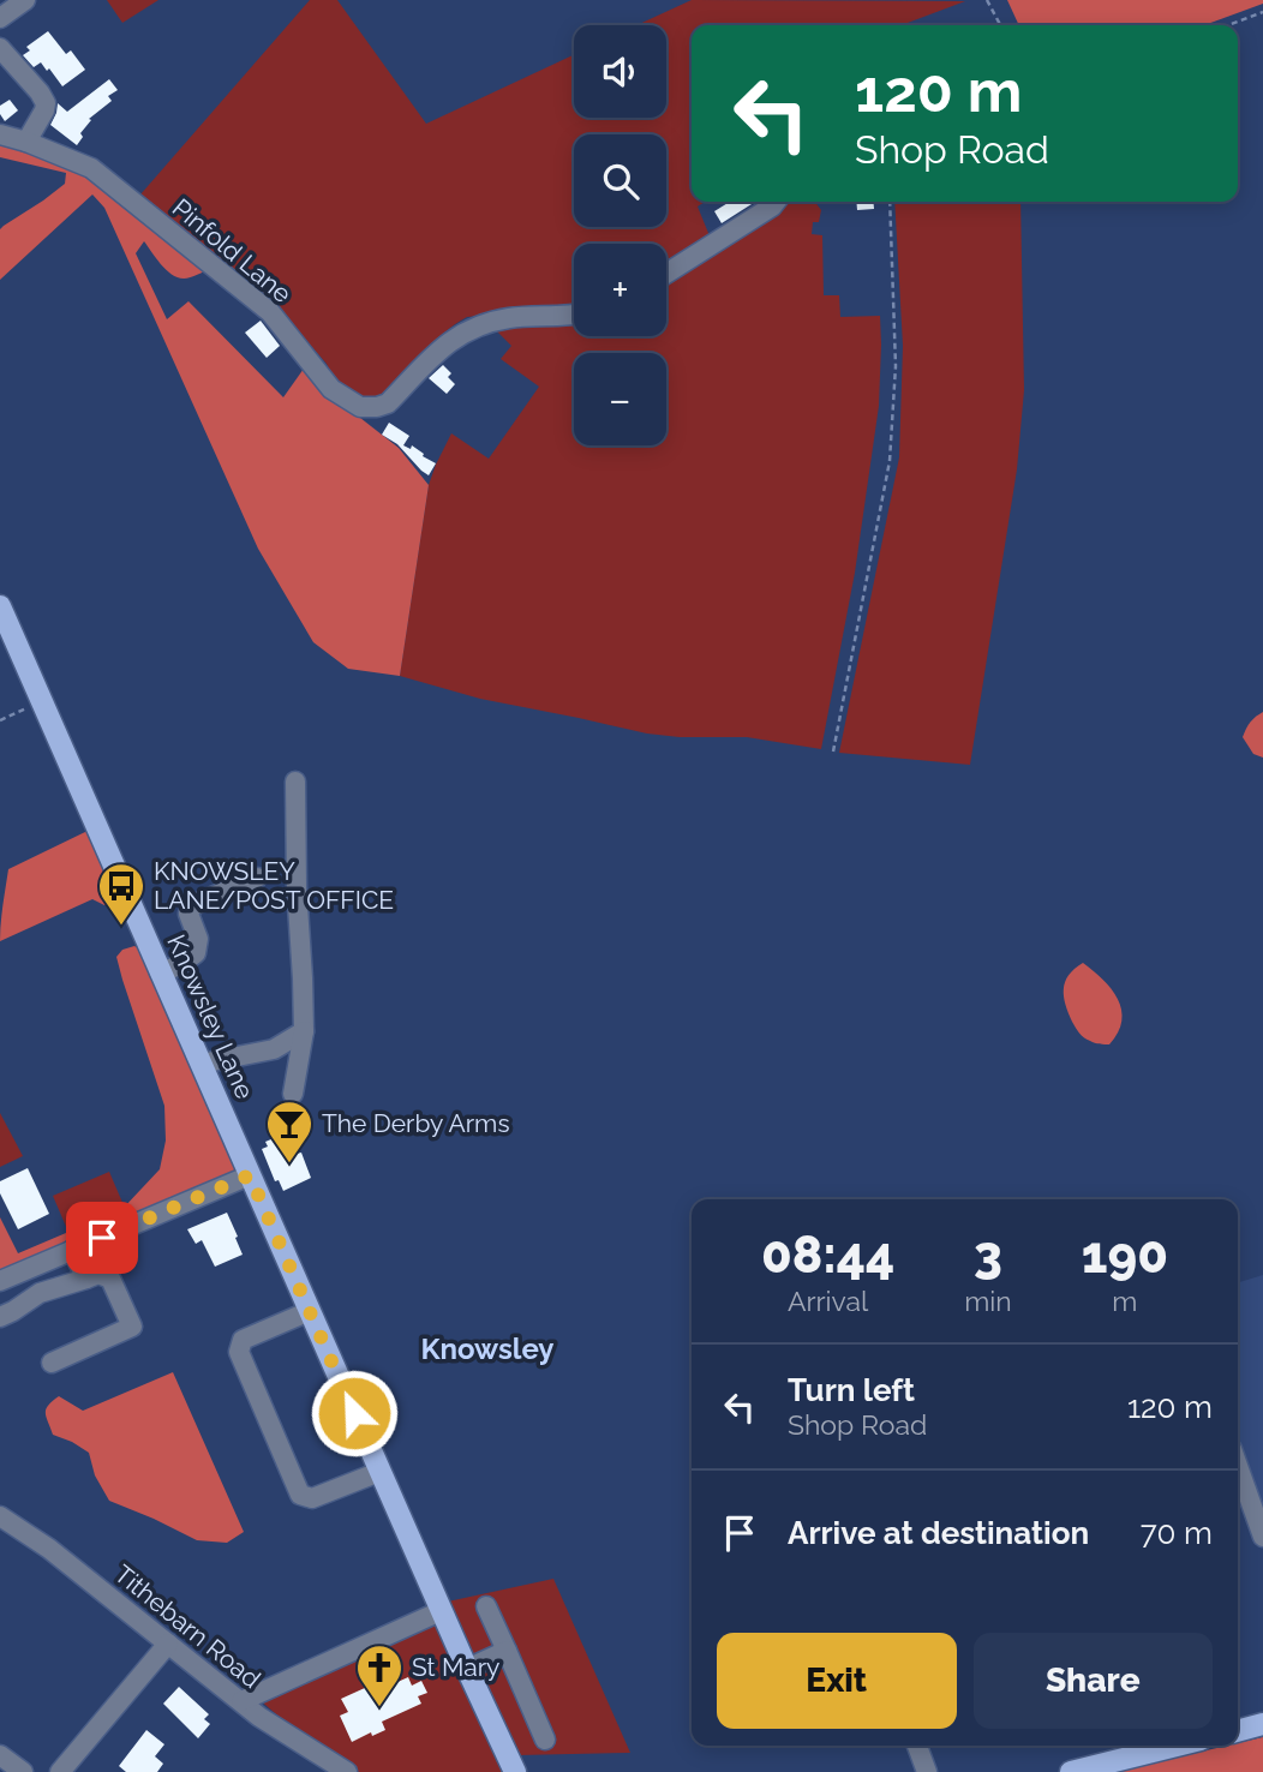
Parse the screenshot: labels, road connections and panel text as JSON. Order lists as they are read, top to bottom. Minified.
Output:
{"streets":{"main road":["Knowsley Lane"],"street":["Pinfold Lane","Tithebarn Road"]},"districts":["Knowsley"],"places":{"bus stop":["KNOWSLEY LANE/POST OFFICE"],"bar":["The Derby Arms"],"church":["St Mary"]},"page":{"map_buttons":["+","−"],"turn":["120 m","Shop Road"],"eta":["08:44","Arrival","3","min","190","m"],"list":[{"name":"Turn left","note":"Shop Road","value":"120 m"},{"name":"Arrive at destination","value":"70 m"}],"buttons":["Exit","Share"]}}
